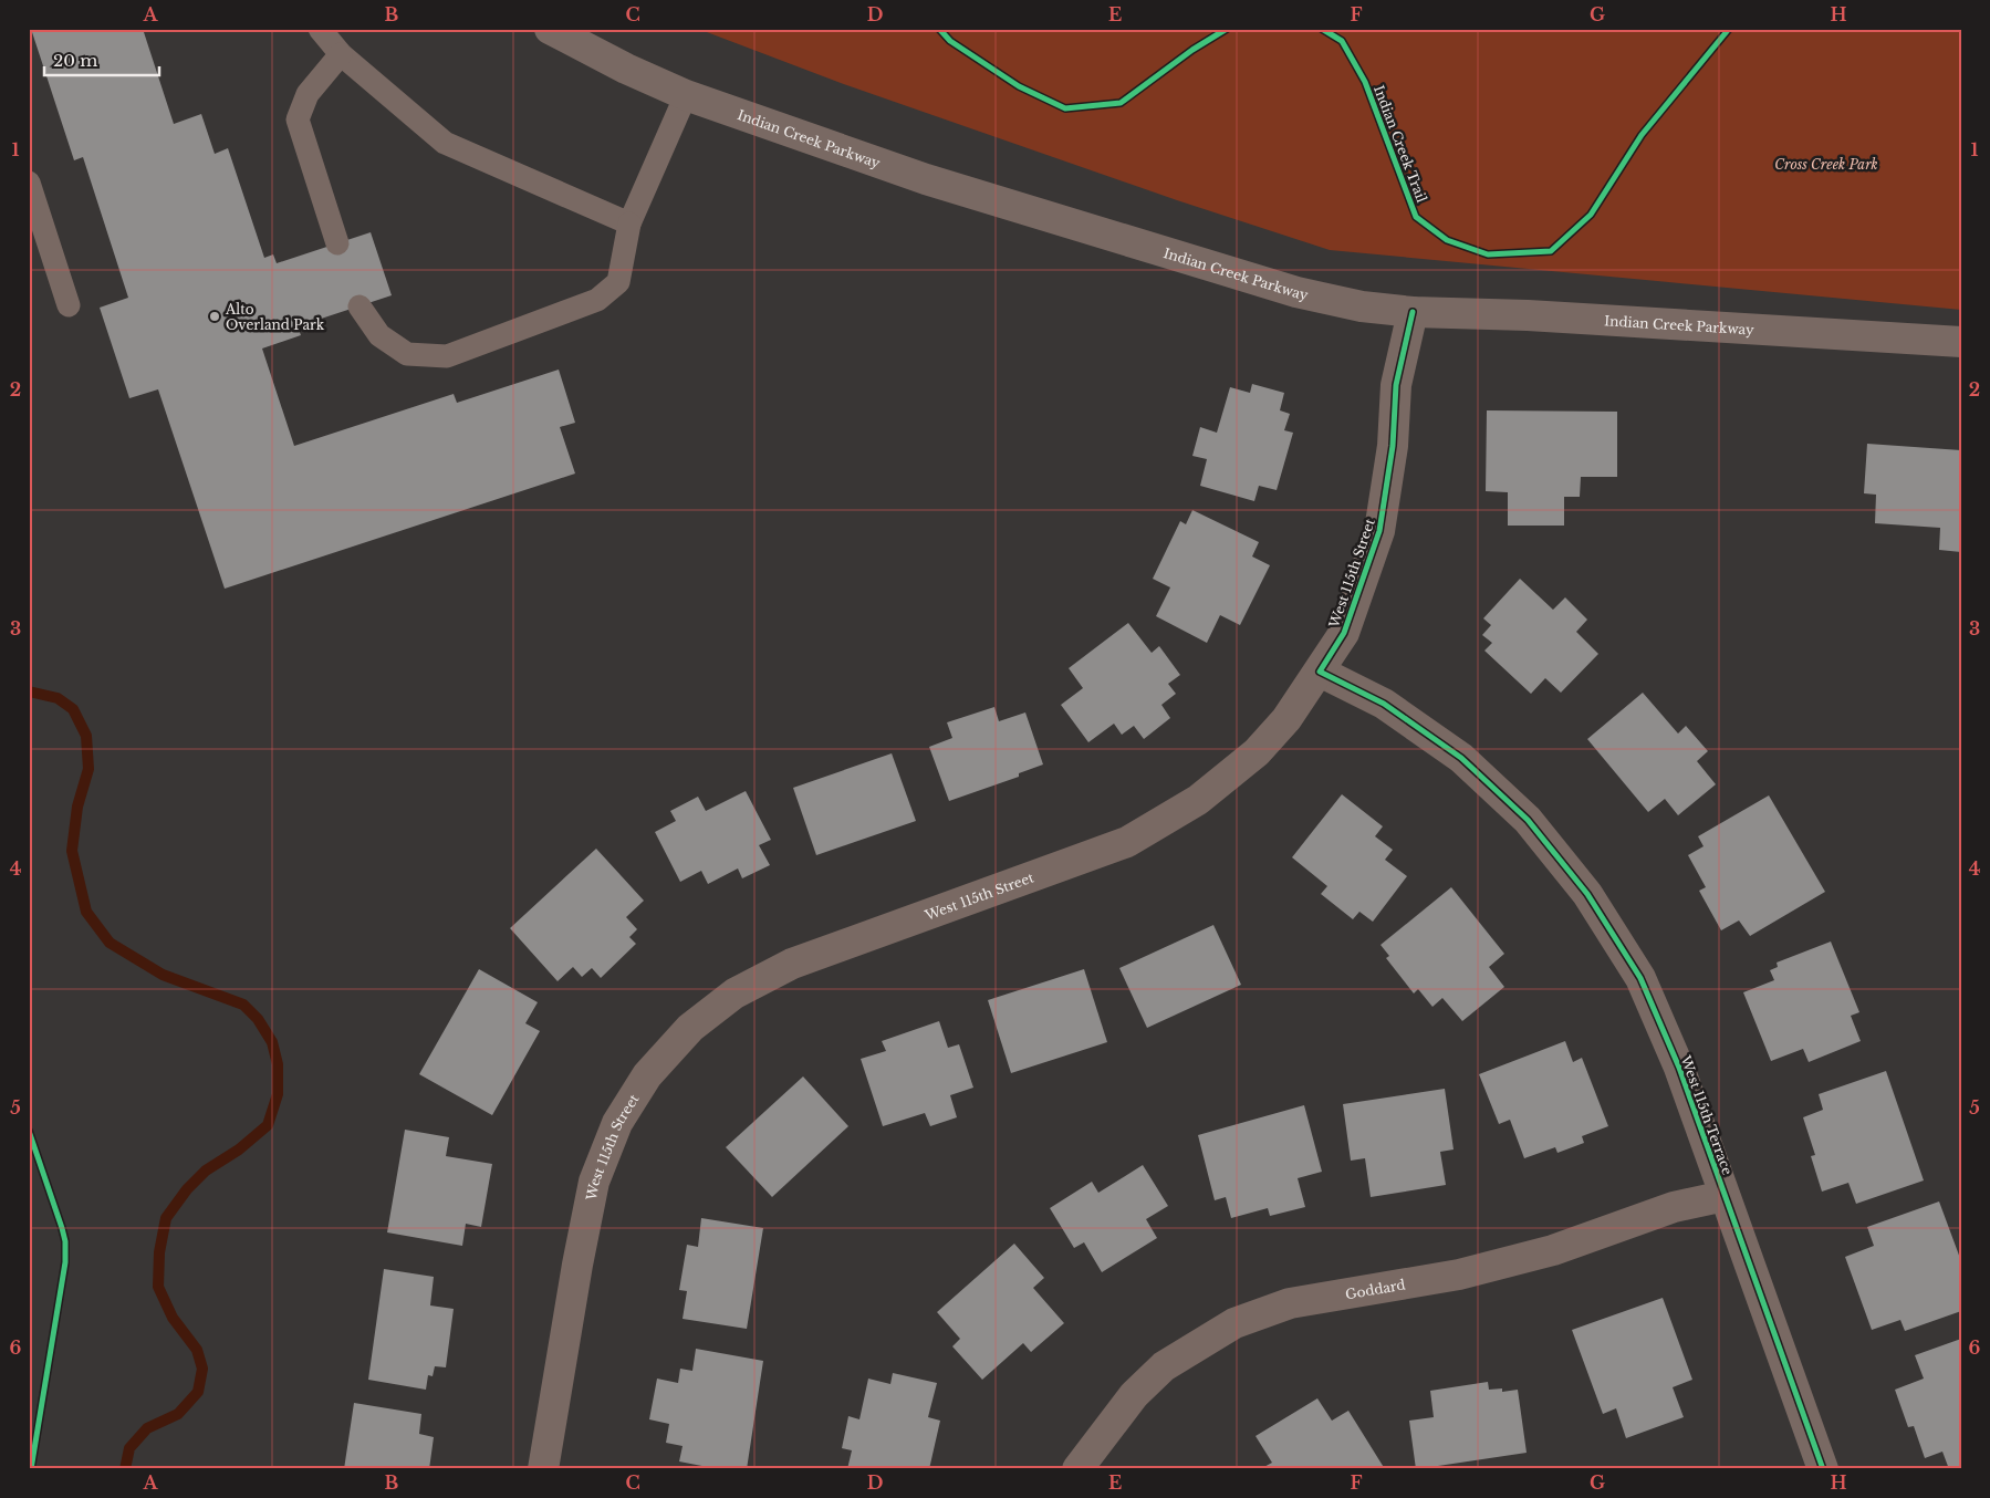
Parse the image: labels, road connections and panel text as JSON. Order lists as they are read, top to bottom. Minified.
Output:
{"streets":{"street":["Indian Creek Parkway","West 115th Street","West 115th Terrace","Goddard"],"cycle path":["Indian Creek Trail"]},"crossings":[["Indian Creek Parkway","West 115th Street"],["West 115th Street","West 115th Terrace"],["West 115th Terrace","Goddard"]],"parks":["Cross Creek Park"],"places":["Alto Overland Park"],"scale_bar":"20 m","grid":{"columns":["A","B","C","D","E","F","G","H"],"rows":["1","2","3","4","5","6"]}}
